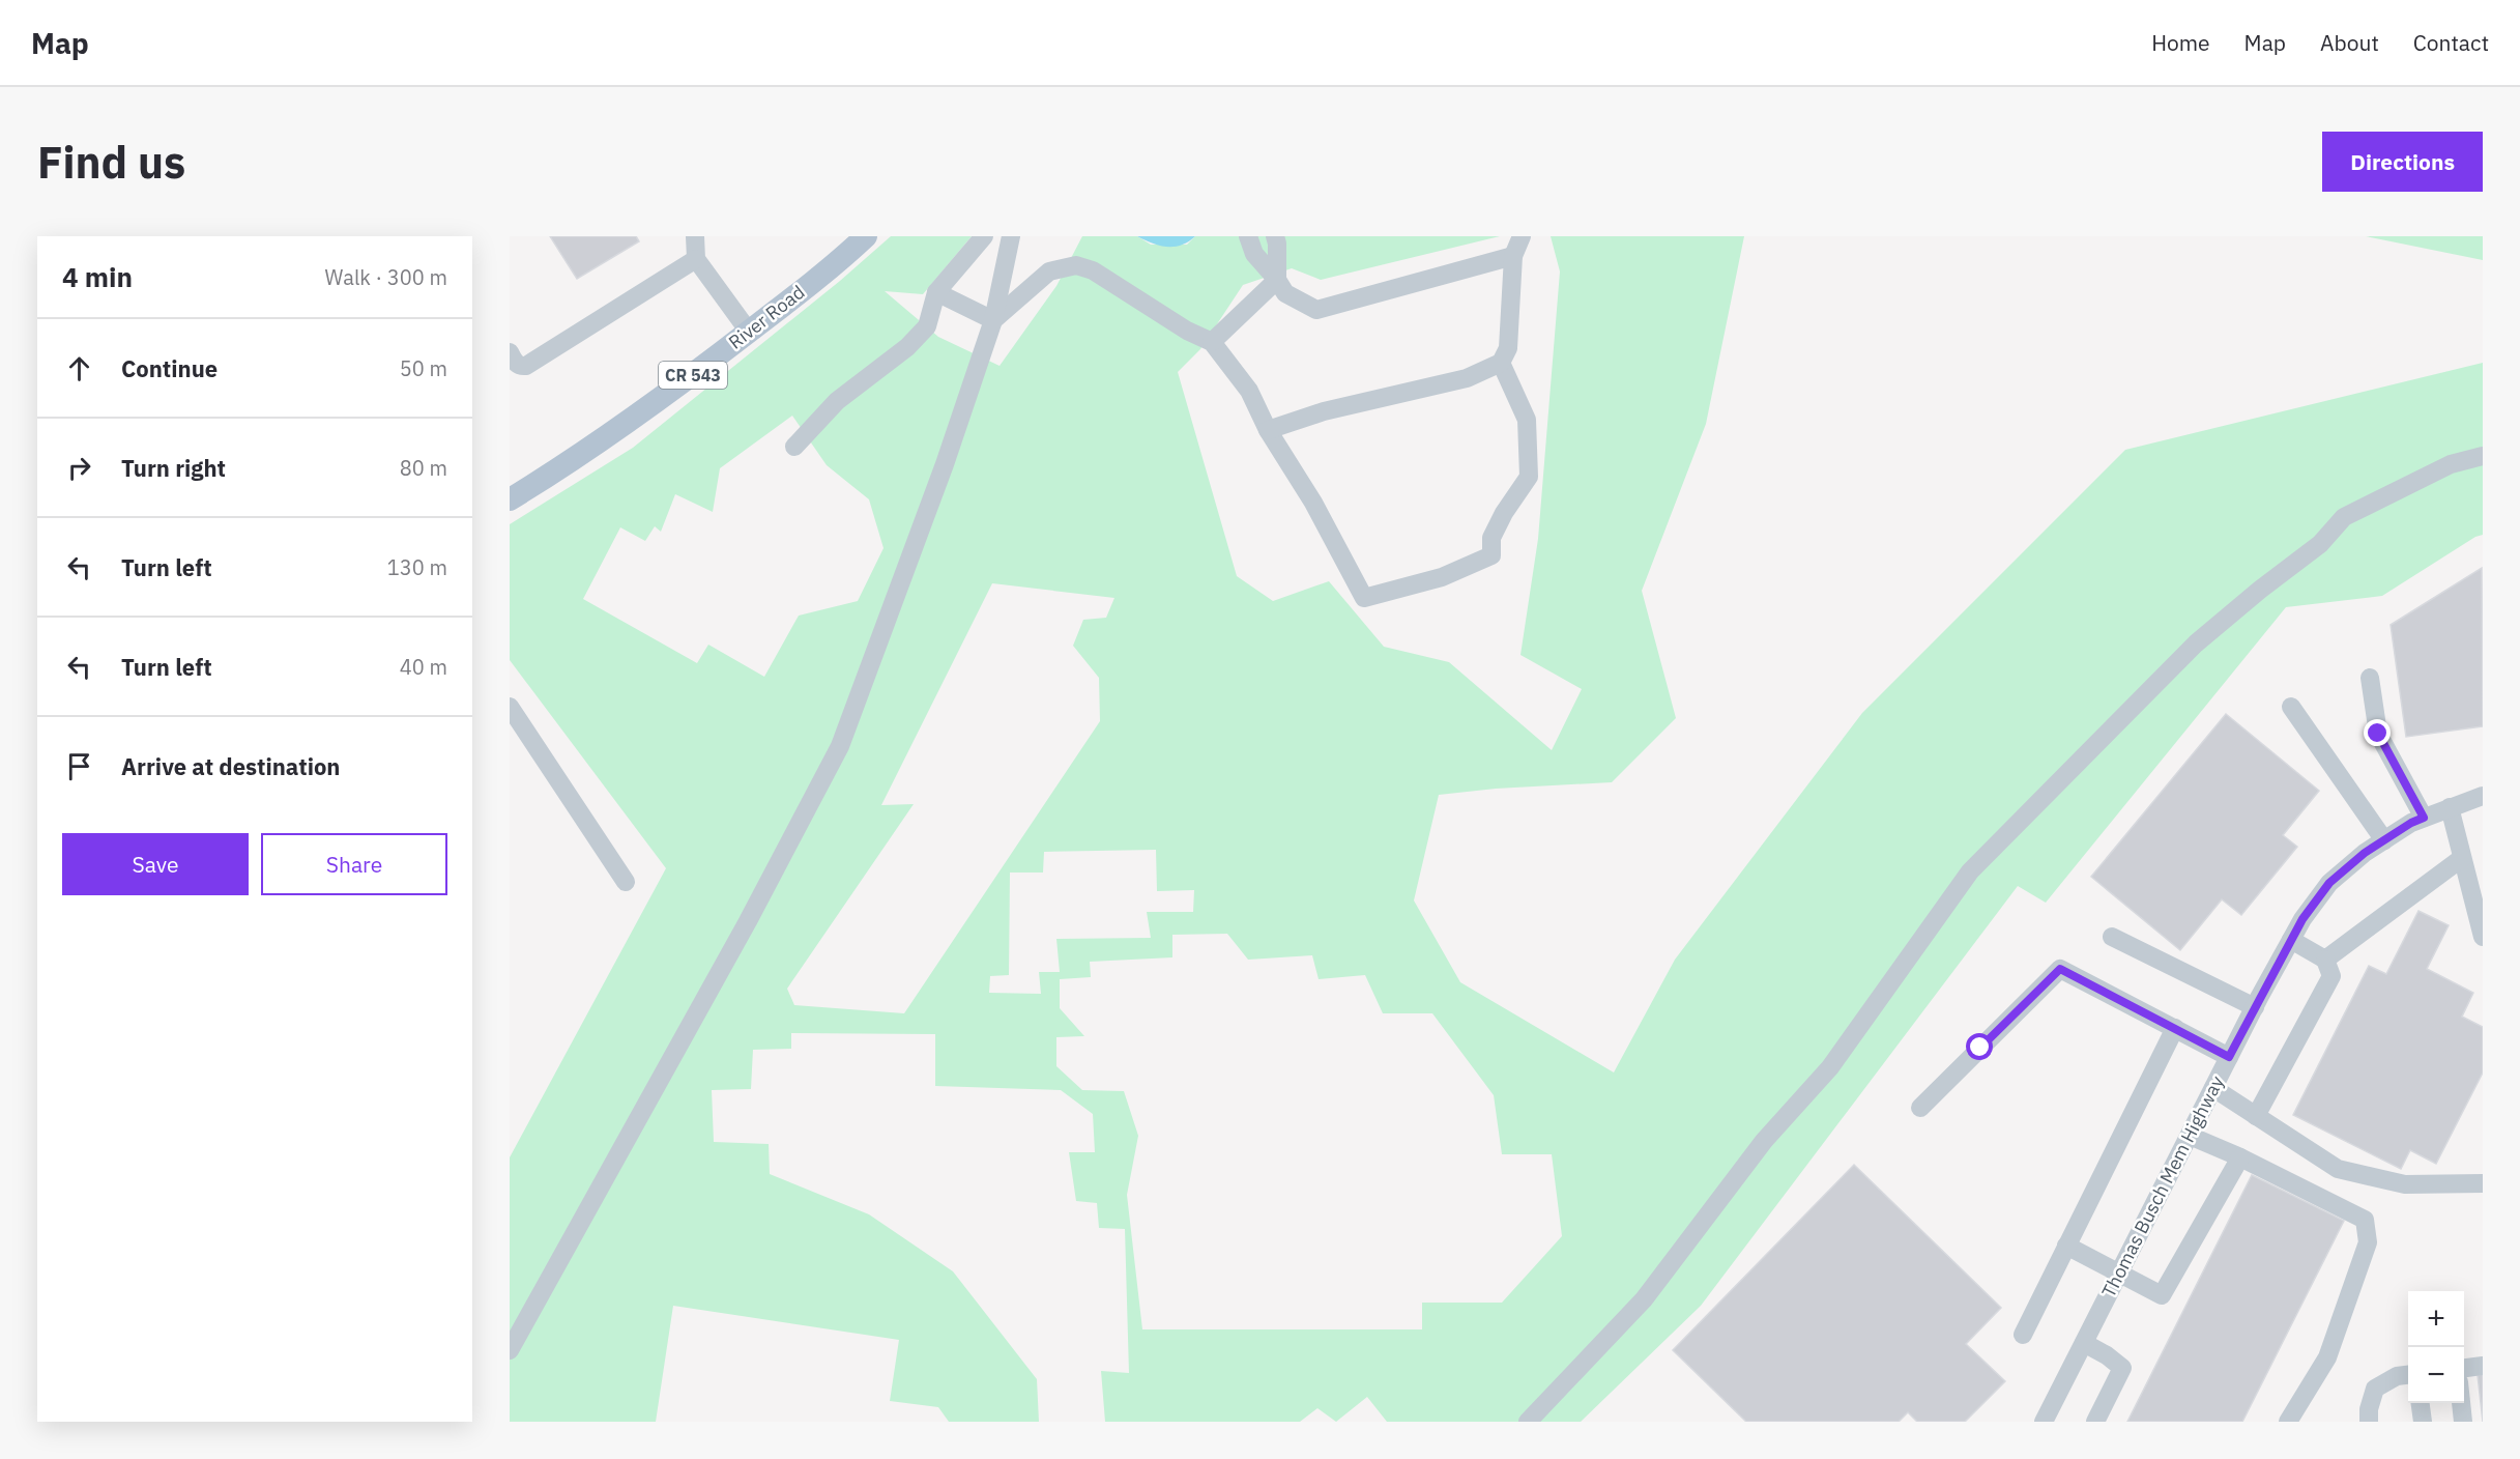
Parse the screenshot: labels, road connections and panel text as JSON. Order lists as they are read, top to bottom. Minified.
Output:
{"streets":{"main road":["River Road","CR 543"],"street":["Thomas Busch Mem Highway"]},"page":{"header":"Map","nav":["Home","Map","About","Contact"],"buttons":["Directions",["Save","Share"]],"title":"Find us","heading":["4 min","Walk · 300 m"],"list":[["Continue","50 m"],["Turn right","80 m"],["Turn left","130 m"],["Turn left","40 m"],"Arrive at destination"],"map_buttons":["+","−"]}}
